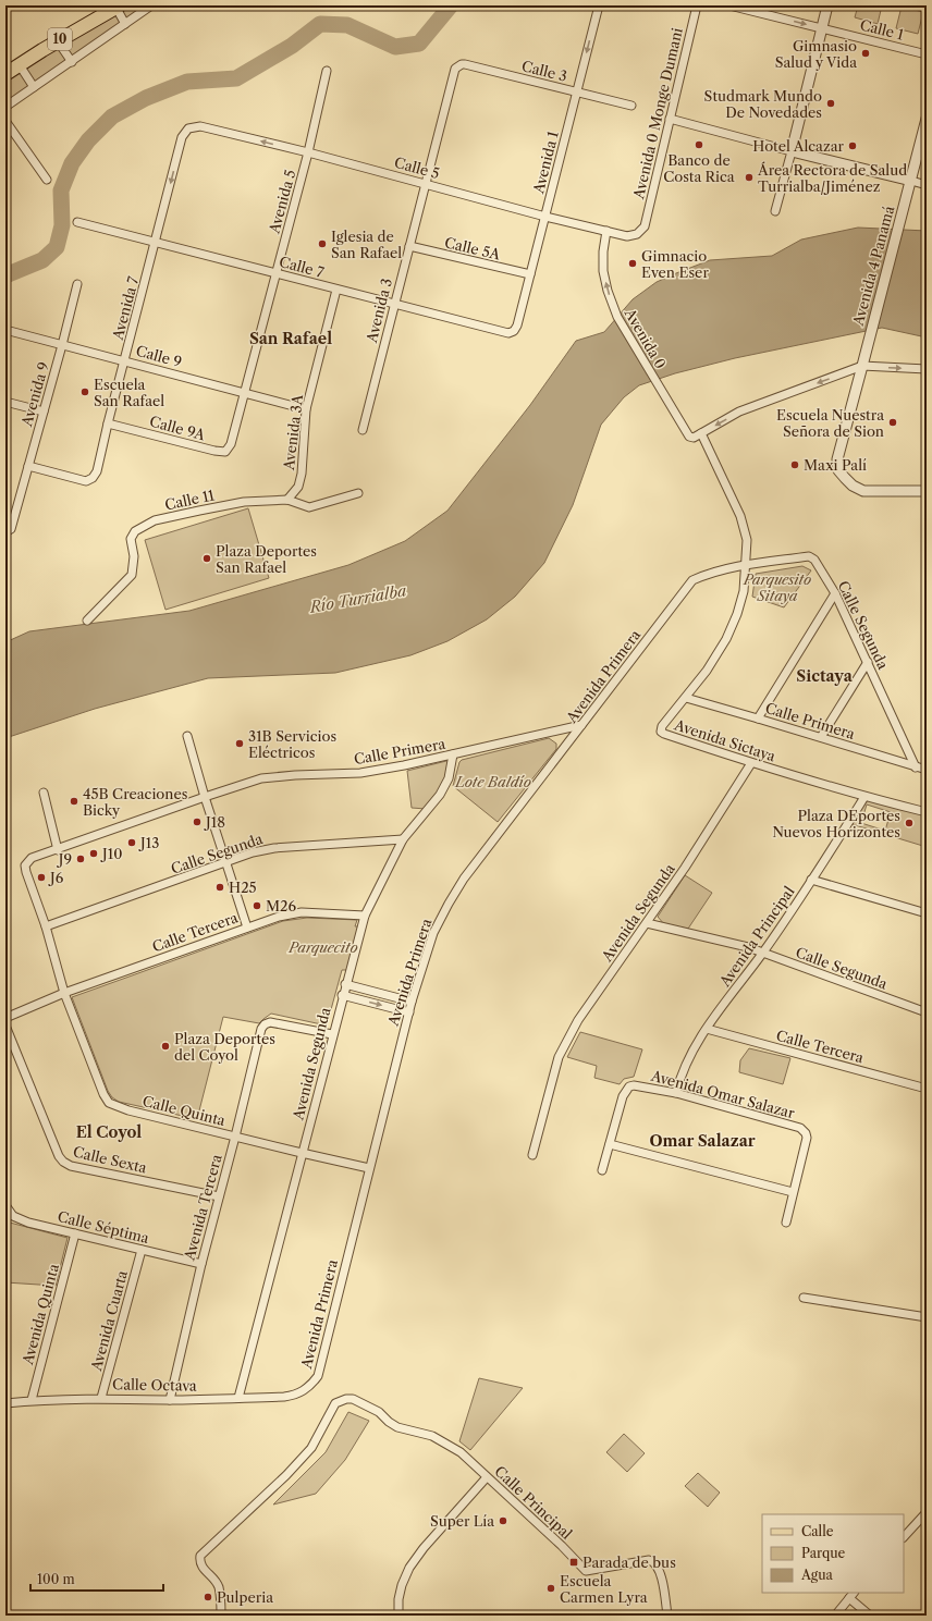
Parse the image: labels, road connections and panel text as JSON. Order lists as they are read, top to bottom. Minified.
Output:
{"streets":{"main road":["10"],"street":["Calle 1","Calle 3","Avenida 0 Monge Dumani","Avenida 1","Calle 5","Avenida 5","Calle 5A","Avenida 4 Panamá","Calle 7","Avenida 7","Avenida 3","Avenida 0","Calle 9","Avenida 9","Calle 9A","Avenida 3A","Calle 11","Calle Segunda","Avenida Primera","Calle Primera","Avenida Sictaya","Avenida Segunda","Calle Tercera","Avenida Principal","Avenida Omar Salazar","Calle Quinta","Calle Sexta","Avenida Tercera","Calle Séptima","Avenida Quinta","Avenida Cuarta","Calle Octava","Calle Principal"]},"crossings":[["Calle 3","Avenida 1"],["Calle 3","Avenida 3"],["Avenida 0 Monge Dumani","Calle 5"],["Avenida 1","Calle 5"],["Avenida 1","Calle 5A"],["Avenida 1","Calle 7"],["Calle 5","Avenida 5"],["Calle 5","Avenida 7"],["Calle 5","Avenida 3"],["Calle 5","Avenida 0"],["Avenida 5","Calle 7"],["Avenida 5","Calle 9"],["Avenida 5","Calle 9A"],["Calle 5A","Avenida 3"],["Calle 7","Avenida 7"],["Calle 7","Avenida 3"],["Calle 7","Avenida 3A"],["Avenida 7","Calle 9"],["Avenida 7","Avenida 9"],["Avenida 7","Calle 9A"],["Avenida 0","Avenida Sictaya"],["Calle 9","Avenida 9"],["Calle 9","Avenida 3A"],["Avenida 3A","Calle 11"],["Calle Segunda","Avenida Primera"],["Calle Segunda","Calle Primera"],["Calle Segunda","Avenida Sictaya"],["Calle Segunda","Avenida Segunda"],["Calle Segunda","Avenida Principal"],["Avenida Primera","Calle Primera"],["Avenida Primera","Avenida Sictaya"],["Avenida Primera","Calle Quinta"],["Avenida Primera","Calle Octava"],["Calle Primera","Avenida Sictaya"],["Calle Primera","Avenida Segunda"],["Avenida Sictaya","Avenida Segunda"],["Avenida Sictaya","Avenida Principal"],["Avenida Segunda","Calle Tercera"],["Avenida Segunda","Calle Quinta"],["Avenida Segunda","Avenida Tercera"],["Avenida Segunda","Calle Octava"],["Calle Tercera","Avenida Principal"],["Calle Tercera","Calle Quinta"],["Avenida Principal","Avenida Omar Salazar"],["Calle Quinta","Avenida Tercera"],["Calle Sexta","Avenida Tercera"],["Avenida Tercera","Calle Séptima"],["Avenida Tercera","Calle Octava"],["Calle Séptima","Avenida Quinta"],["Calle Séptima","Avenida Cuarta"],["Avenida Quinta","Calle Octava"],["Avenida Cuarta","Calle Octava"]],"one_way":["Calle 1","Avenida 0"],"districts":["San Rafael","Sictaya","El Coyol","Omar Salazar"],"water":["Río Turrialba"],"parks":["Parquesito Sitaya","Lote Baldío","Parquecito"],"places":{"other":["Gimnasio Salud y Vida","Studmark Mundo De Novedades","Banco de Costa Rica","Hotel Alcazar","Área Rectora de Salud Turrialba/Jiménez","Iglesia de San Rafael","Gimnacio Even Eser","Escuela San Rafael","Escuela Nuestra Señora de Sion","Maxi Palí","Plaza Deportes San Rafael","31B Servicios Eléctricos","45B Creaciones Bicky","J18","Plaza DEportes Nuevos Horizontes","J13","J10","J9","J6","H25","M26","Plaza Deportes del Coyol","Super Lía","Escuela Carmen Lyra","Pulperia"],"transit":["Parada de bus"]},"legend":["Calle","Parque","Agua"],"scale_bar":"100 m"}
